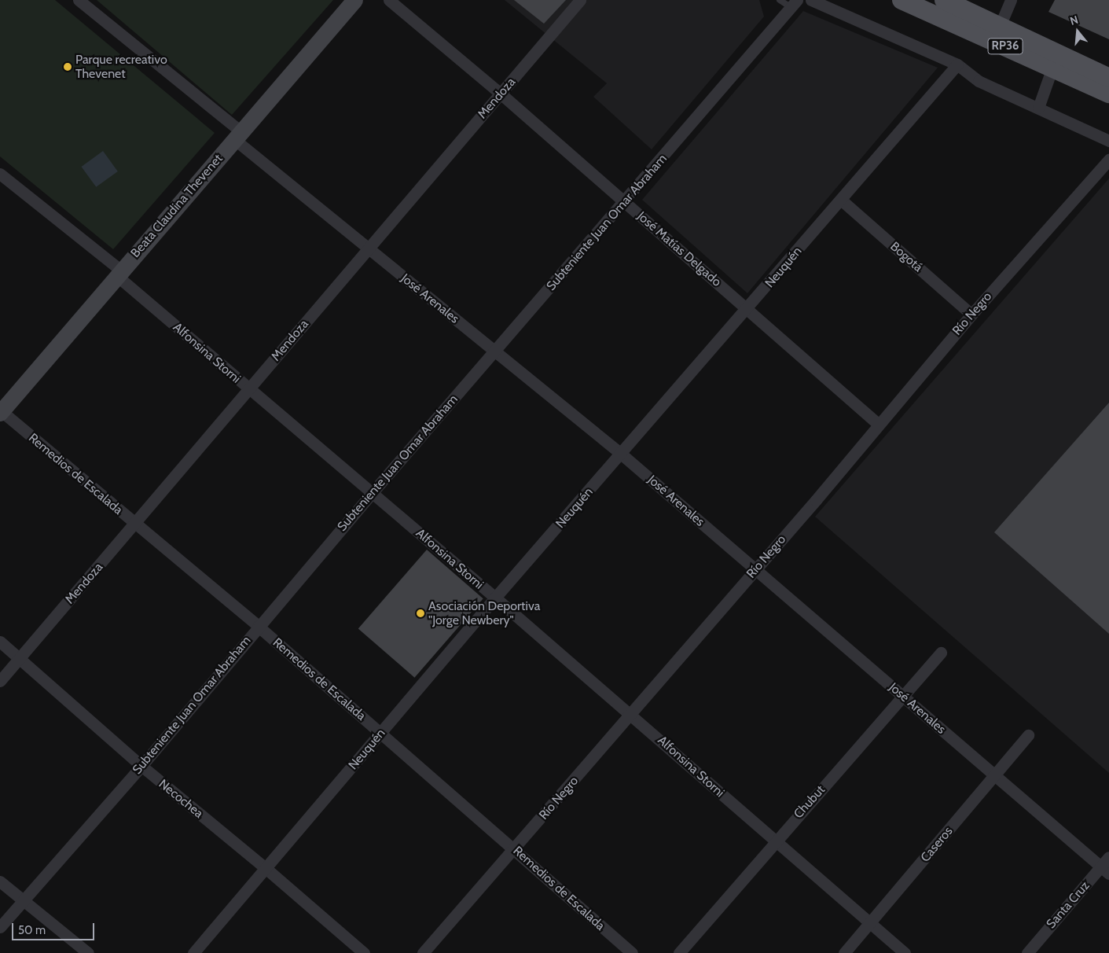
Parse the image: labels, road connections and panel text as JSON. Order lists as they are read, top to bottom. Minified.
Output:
{"streets":{"main road":["RP36","Beata Claudina Thevenet"],"street":["Mendoza","Subteniente Juan Omar Abraham","José Matías Delgado","Bogotá","Neuquén","José Arenales","Río Negro","Alfonsina Storni","Remedios de Escalada","Necochea","Chubut","Caseros","Santa Cruz"]},"crossings":[["Mendoza","José Matías Delgado"],["Mendoza","José Arenales"],["Mendoza","Alfonsina Storni"],["Mendoza","Remedios de Escalada"],["Mendoza","Necochea"],["Beata Claudina Thevenet","José Arenales"],["Beata Claudina Thevenet","Alfonsina Storni"],["Beata Claudina Thevenet","Remedios de Escalada"],["Subteniente Juan Omar Abraham","José Matías Delgado"],["Subteniente Juan Omar Abraham","José Arenales"],["Subteniente Juan Omar Abraham","Alfonsina Storni"],["Subteniente Juan Omar Abraham","Remedios de Escalada"],["Subteniente Juan Omar Abraham","Necochea"],["José Matías Delgado","Neuquén"],["José Matías Delgado","Río Negro"],["Bogotá","Neuquén"],["Bogotá","Río Negro"],["Neuquén","José Arenales"],["Neuquén","Alfonsina Storni"],["Neuquén","Remedios de Escalada"],["Neuquén","Necochea"],["José Arenales","Río Negro"],["José Arenales","Chubut"],["José Arenales","Caseros"],["José Arenales","Santa Cruz"],["Río Negro","Alfonsina Storni"],["Río Negro","Remedios de Escalada"],["Alfonsina Storni","Chubut"],["Alfonsina Storni","Caseros"]],"places":["Parque recreativo Thevenet","Asociación Deportiva \"Jorge Newbery\""],"scale_bar":"50 m","north":"top"}
